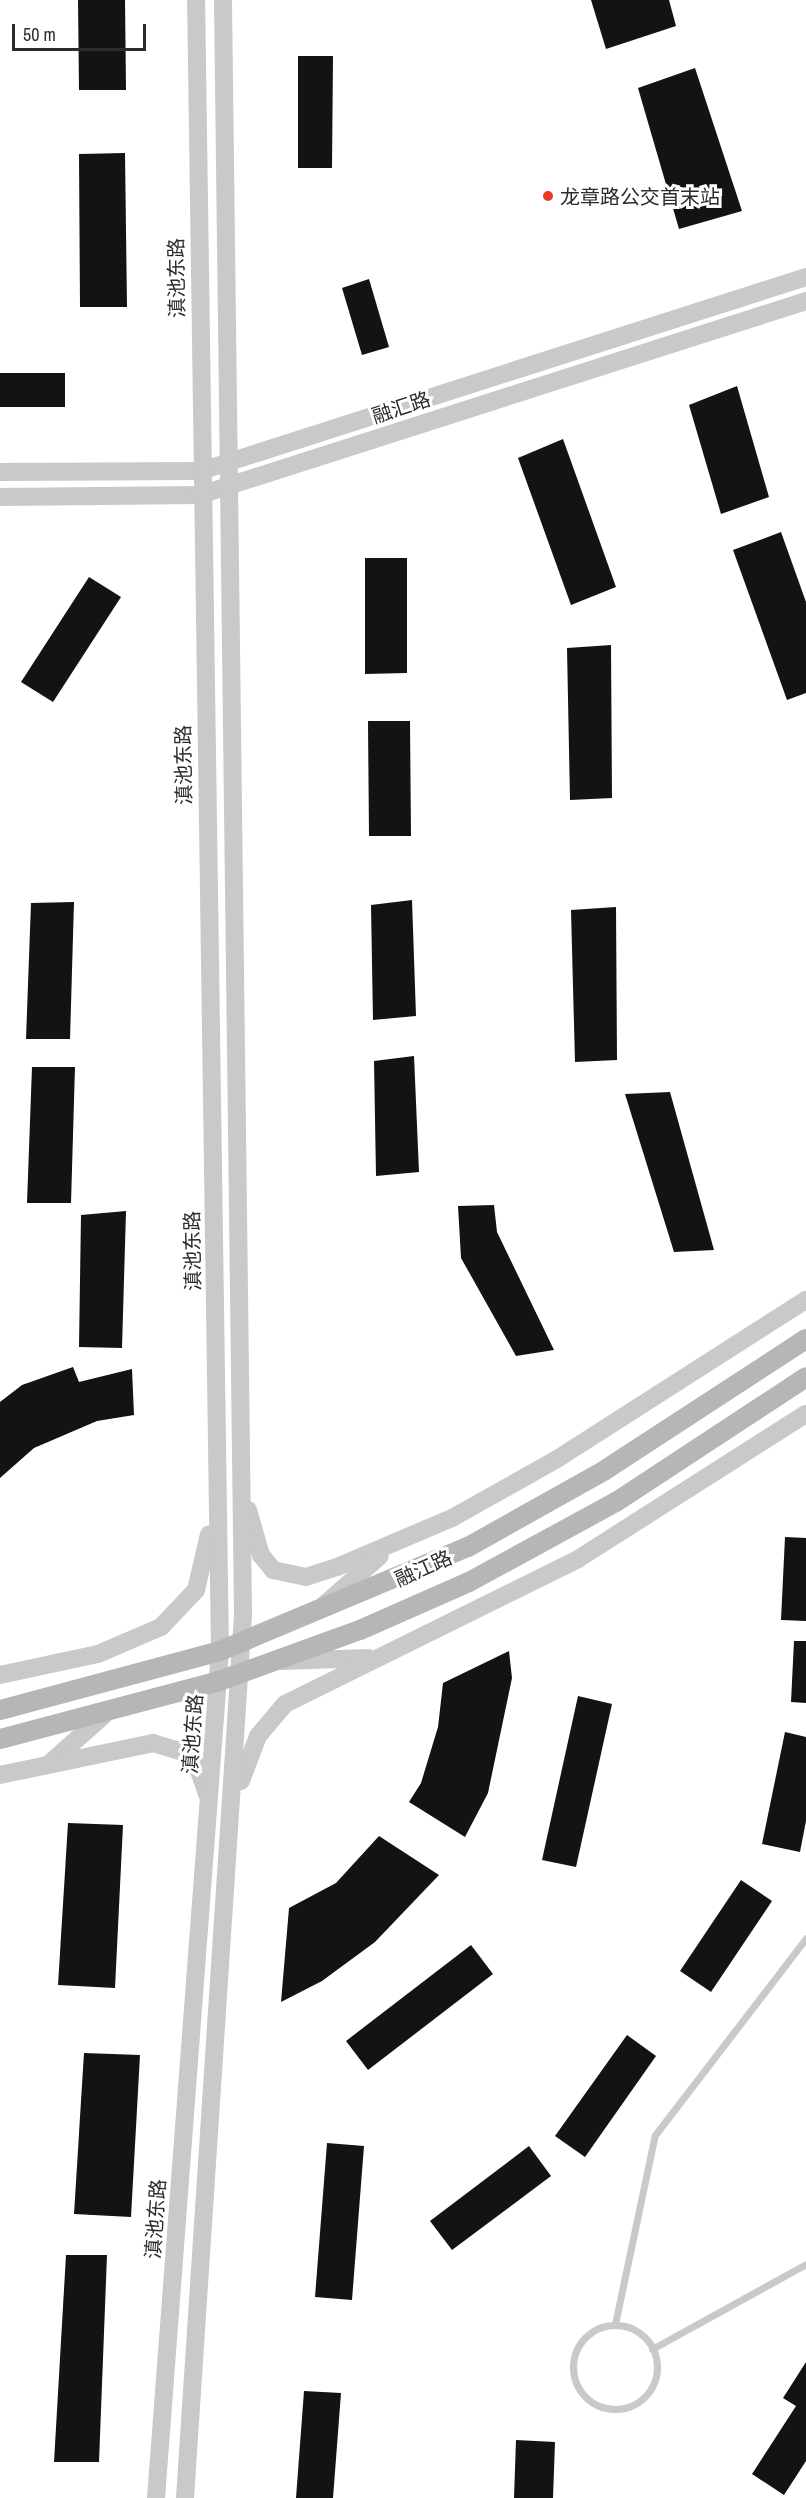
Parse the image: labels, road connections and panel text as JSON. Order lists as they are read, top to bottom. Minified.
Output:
{"streets":{"main road":["融江路"],"street":["滇池东路","融汇路"]},"crossings":[["滇池东路","融汇路"],["滇池东路","融江路"]],"places":["龙章路公交首末站"],"scale_bar":"50 m"}
